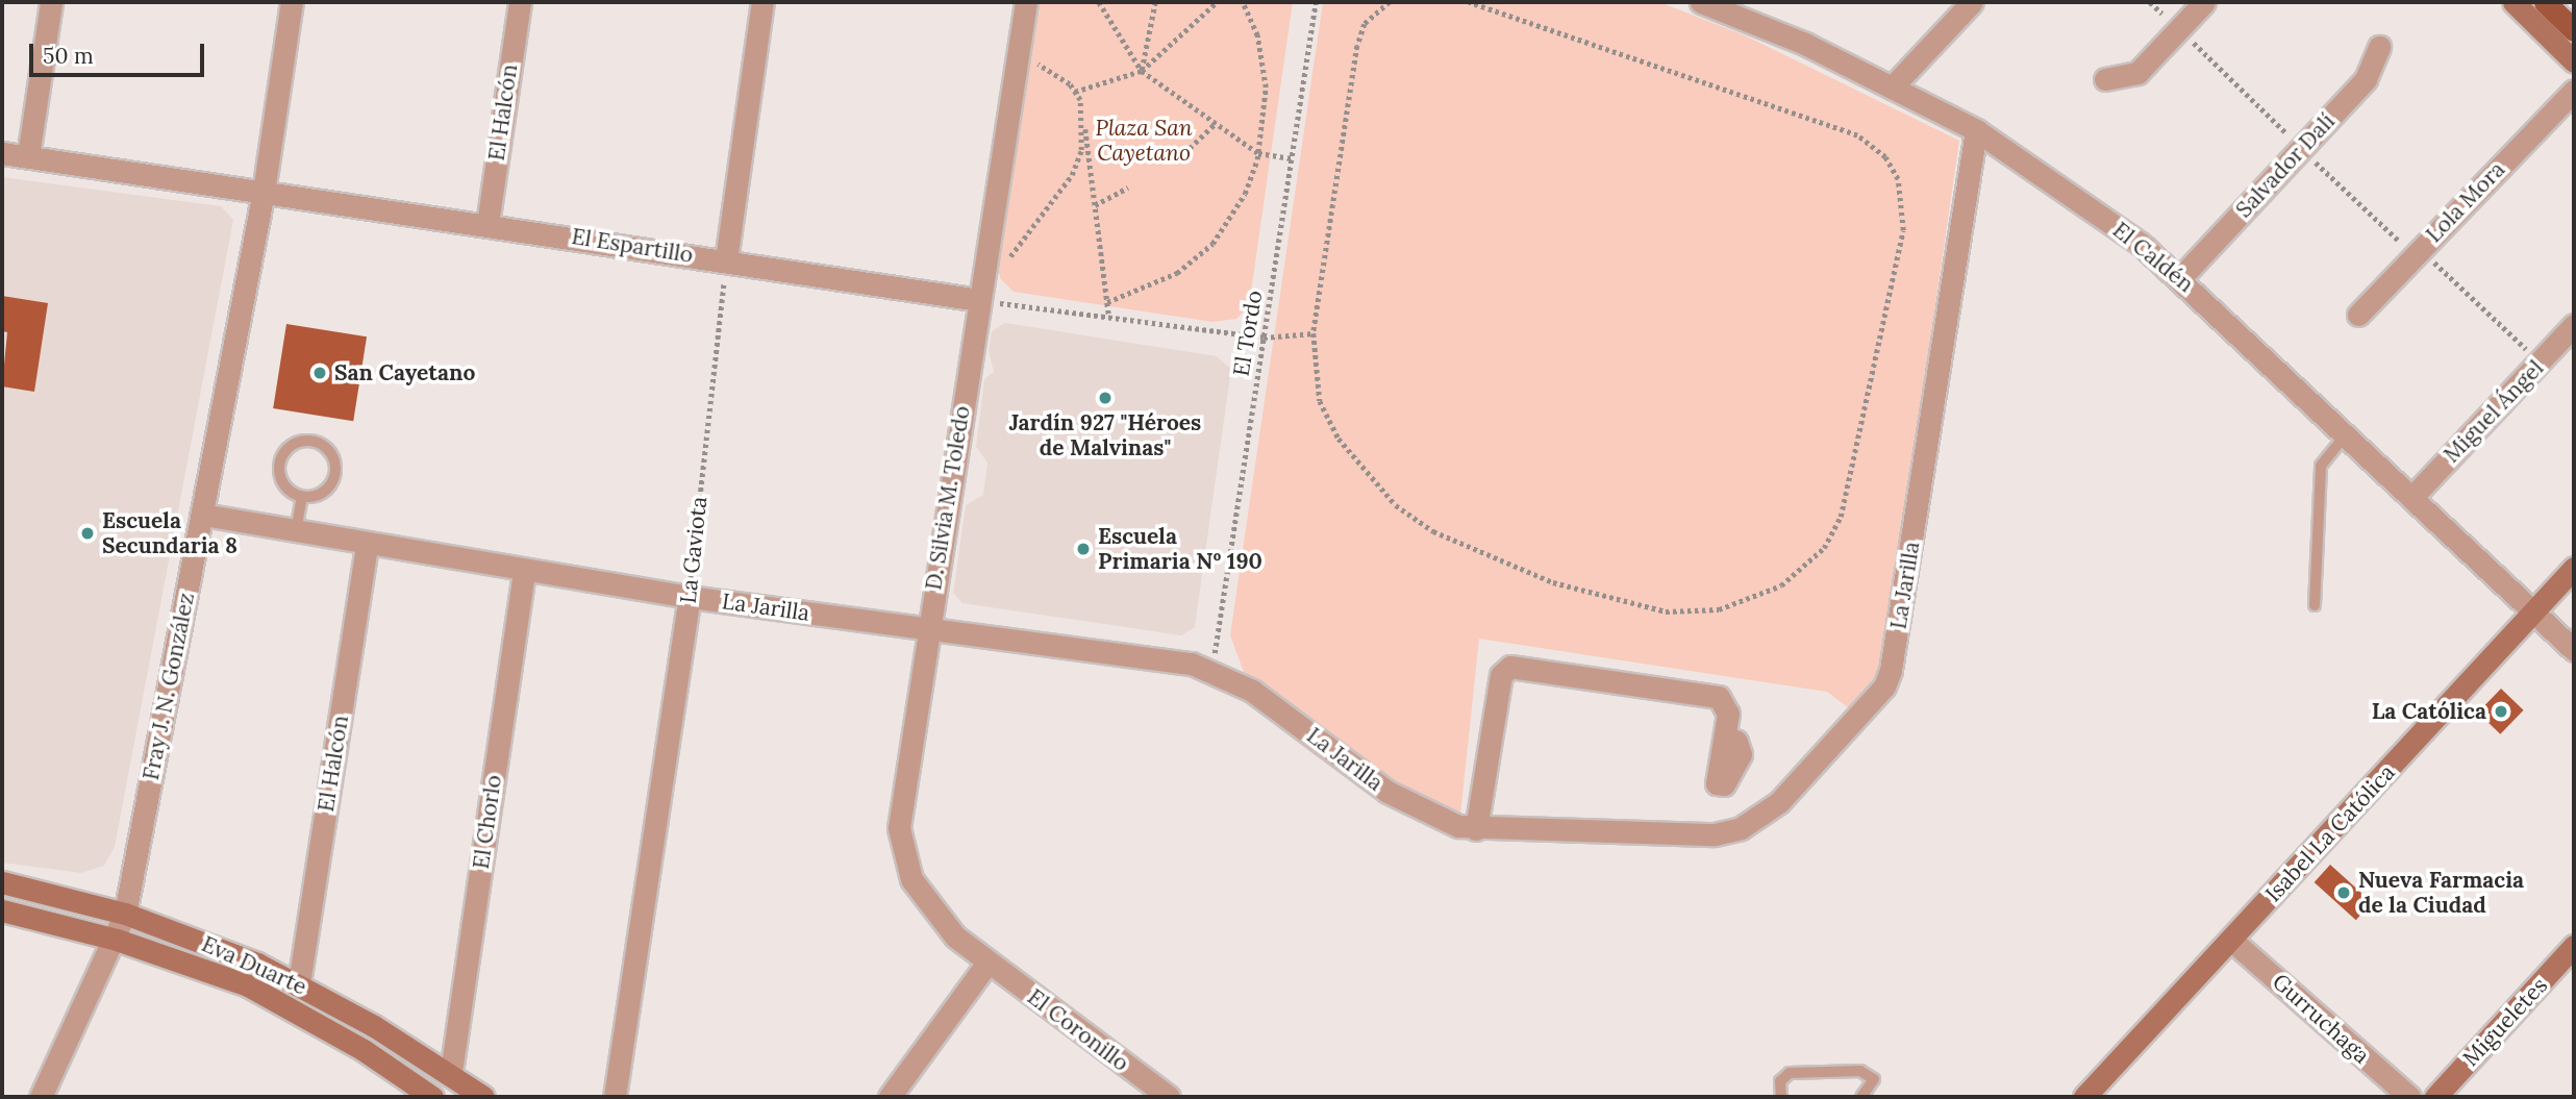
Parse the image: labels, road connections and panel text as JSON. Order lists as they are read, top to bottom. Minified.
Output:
{"streets":{"street":["El Halcón","Salvador Dalí","Lola Mora","El Espartillo","El Caldén","Miguel Ángel","D. Silvia M. Toledo","La Gaviota","La Jarilla","Fray J. N. González","El Chorlo","Isabel La Católica","Eva Duarte","Gurruchaga","Migueletes","El Coronillo"],"path":["El Tordo"]},"crossings":[["El Halcón","El Espartillo"],["El Halcón","La Jarilla"],["El Halcón","Eva Duarte"],["Salvador Dalí","El Caldén"],["El Espartillo","D. Silvia M. Toledo"],["El Espartillo","La Gaviota"],["El Espartillo","Fray J. N. González"],["El Caldén","Miguel Ángel"],["El Caldén","La Jarilla"],["El Caldén","Isabel La Católica"],["El Tordo","La Jarilla"],["D. Silvia M. Toledo","La Jarilla"],["D. Silvia M. Toledo","El Coronillo"],["La Gaviota","La Jarilla"],["La Jarilla","Fray J. N. González"],["La Jarilla","El Chorlo"],["Fray J. N. González","Eva Duarte"],["El Chorlo","Eva Duarte"],["Isabel La Católica","Gurruchaga"]],"parks":["Plaza San Cayetano"],"places":["San Cayetano","Jardín 927 \"Héroes de Malvinas\"","Escuela Secundaria 8","Escuela Primaria Nº 190","La Católica","Nueva Farmacia de la Ciudad"],"scale_bar":"50 m"}
